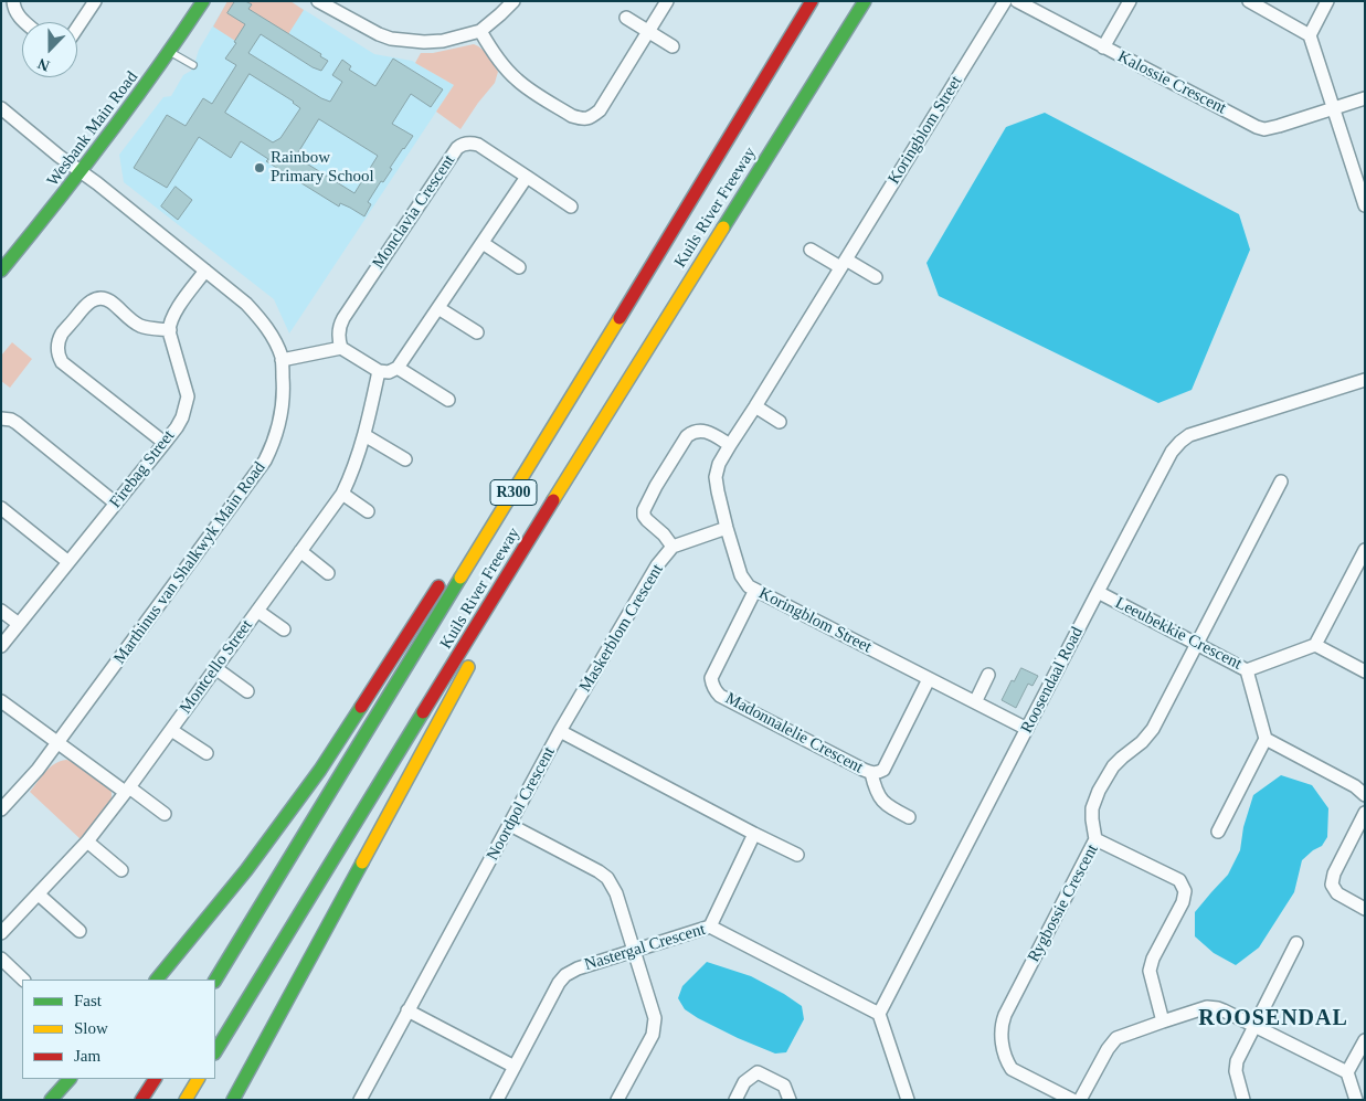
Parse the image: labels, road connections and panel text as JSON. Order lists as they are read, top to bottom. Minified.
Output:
{"streets":{"main road":["Wesbank Main Road","Kuils River Freeway","R300"],"street":["Kalossie Crescent","Koringblom Street","Monclavia Crescent","Firebag Street","Marthinus van Shalkwyk Main Road","Maskerblom Crescent","Leeubekkie Crescent","Montcello Street","Roosendaal Road","Madonnalelie Crescent","Noordpol Crescent","Rygbossie Crescent","Nastergal Crescent"]},"crossings":[["Wesbank Main Road","Marthinus van Shalkwyk Main Road"],["Koringblom Street","Maskerblom Crescent"],["Koringblom Street","Roosendaal Road"],["Koringblom Street","Madonnalelie Crescent"],["Maskerblom Crescent","Noordpol Crescent"],["Leeubekkie Crescent","Roosendaal Road"],["Roosendaal Road","Nastergal Crescent"]],"districts":["ROOSENDAL"],"places":["Rainbow Primary School"],"legend":["Fast","Slow","Jam"],"north":"bottom"}
